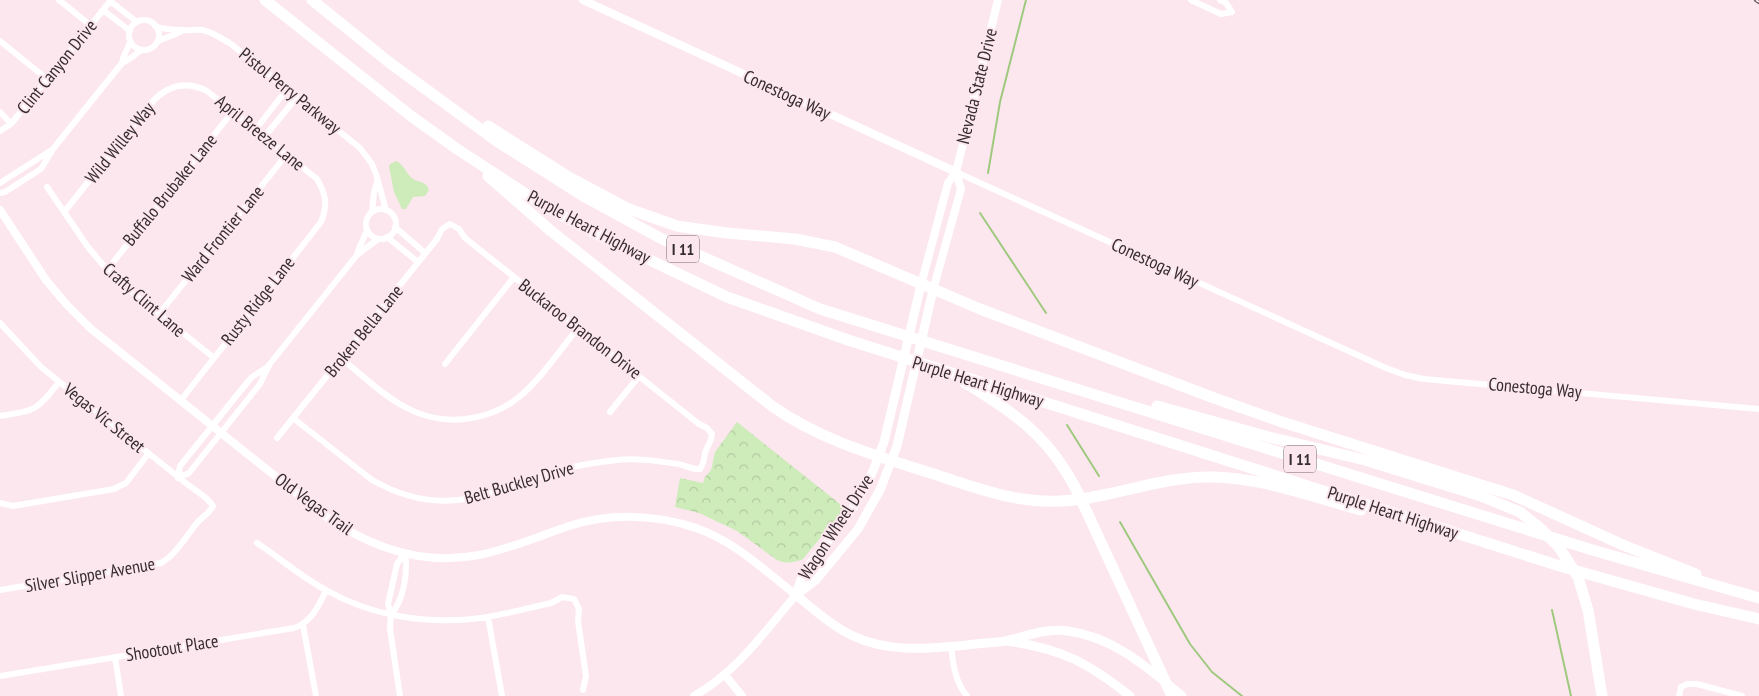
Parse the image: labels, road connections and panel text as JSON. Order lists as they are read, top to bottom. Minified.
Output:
{"streets":{"highway":["Purple Heart Highway","I 11"],"main road":["Wagon Wheel Drive"],"street":["Clint Canyon Drive","Nevada State Drive","Pistol Perry Parkway","Conestoga Way","April Breeze Lane","Wild Willey Way","Buffalo Brubaker Lane","Ward Frontier Lane","Crafty Clint Lane","Rusty Ridge Lane","Buckaroo Brandon Drive","Broken Bella Lane","Vegas Vic Street","Belt Buckley Drive","Old Vegas Trail","Silver Slipper Avenue","Shootout Place"]},"crossings":[["Nevada State Drive","Conestoga Way"],["Nevada State Drive","Wagon Wheel Drive"],["April Breeze Lane","Wild Willey Way"],["April Breeze Lane","Buffalo Brubaker Lane"],["April Breeze Lane","Ward Frontier Lane"],["April Breeze Lane","Rusty Ridge Lane"],["Wild Willey Way","Crafty Clint Lane"],["Buffalo Brubaker Lane","Crafty Clint Lane"],["Ward Frontier Lane","Crafty Clint Lane"],["Crafty Clint Lane","Rusty Ridge Lane"],["Rusty Ridge Lane","Old Vegas Trail"],["Buckaroo Brandon Drive","Broken Bella Lane"],["Buckaroo Brandon Drive","Belt Buckley Drive"],["Broken Bella Lane","Belt Buckley Drive"],["Vegas Vic Street","Silver Slipper Avenue"],["Old Vegas Trail","Wagon Wheel Drive"]]}
